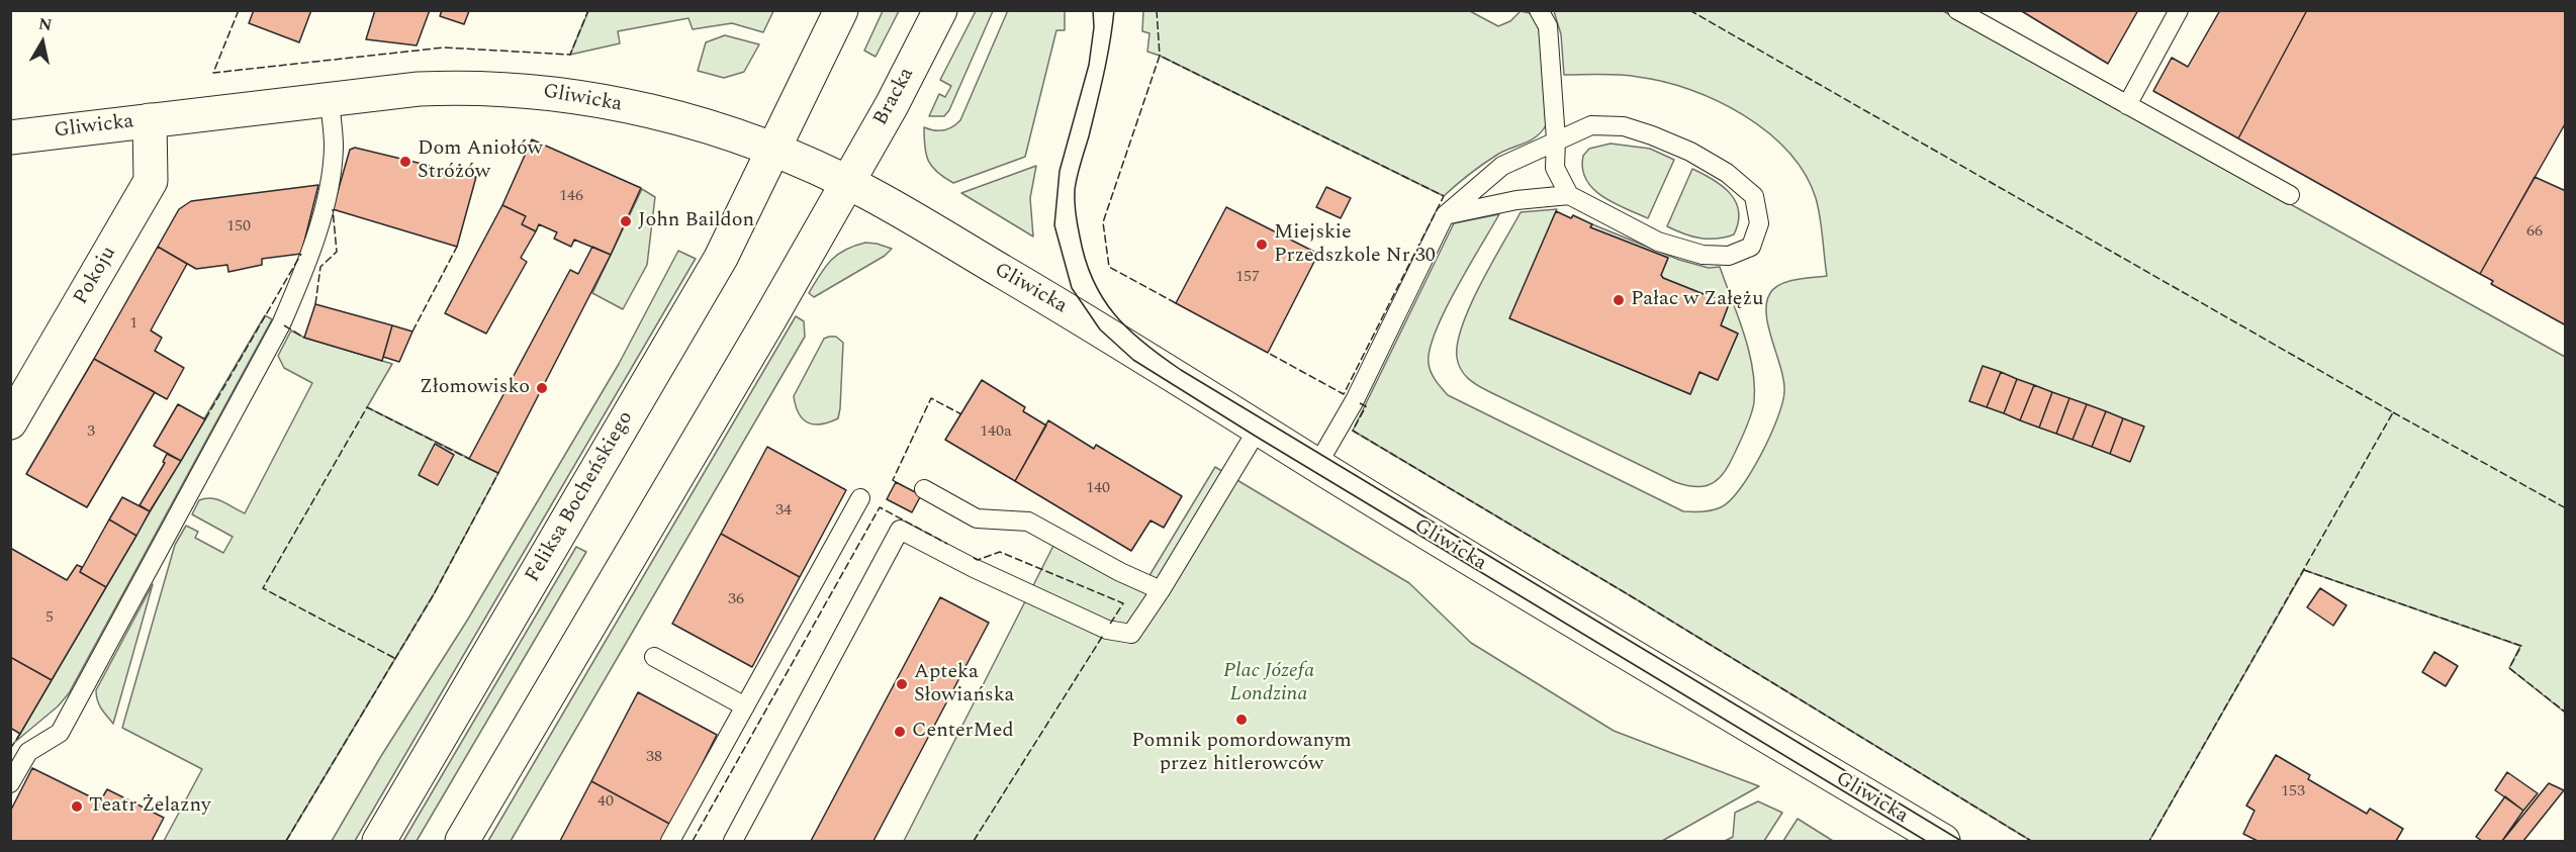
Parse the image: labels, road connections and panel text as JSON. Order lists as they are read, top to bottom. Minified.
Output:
{"streets":{"street":["Bracka","Gliwicka","Pokoju","Feliksa Bocheńskiego"]},"crossings":[["Bracka","Gliwicka"],["Gliwicka","Pokoju"],["Gliwicka","Feliksa Bocheńskiego"]],"parks":["Plac Józefa Londzina"],"places":["Dom Aniołów Stróżów","John Baildon","Miejskie Przedszkole Nr 30","Pałac w Załężu","Złomowisko","Apteka Słowiańska","Pomnik pomordowanym przez hitlerowców","CenterMed","Teatr Żelazny"],"house_numbers":["146","150","66","157","1","3","140a","140","34","36","5","38","153","40"],"north":"top"}
